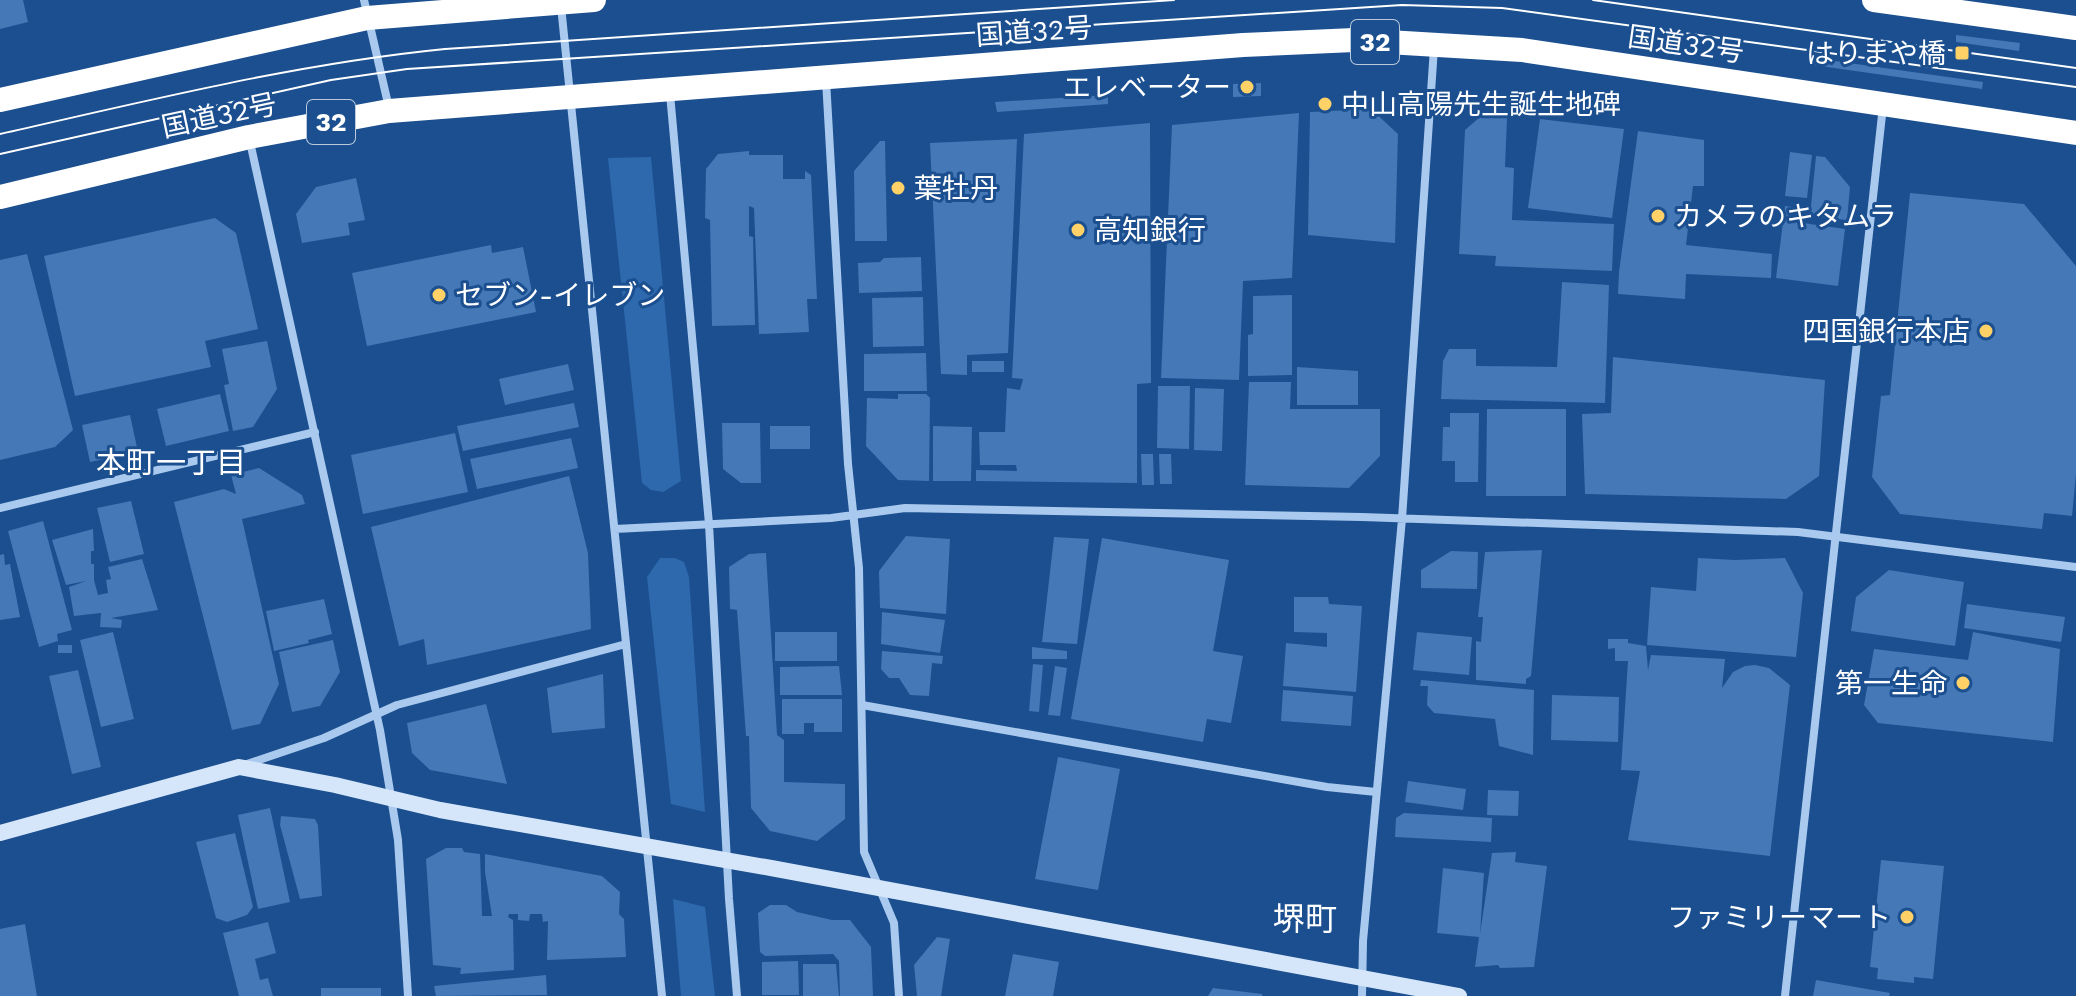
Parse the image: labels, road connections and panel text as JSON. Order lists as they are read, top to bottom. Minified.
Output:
{"streets":{"highway":["国道32号","32"]},"districts":["本町一丁目","堺町"],"places":{"transit":["はりまや橋"],"other":["エレベーター","中山高陽先生誕生地碑","葉牡丹","カメラのキタムラ","高知銀行","セブン-イレブン","四国銀行本店","第一生命","ファミリーマート"]}}
